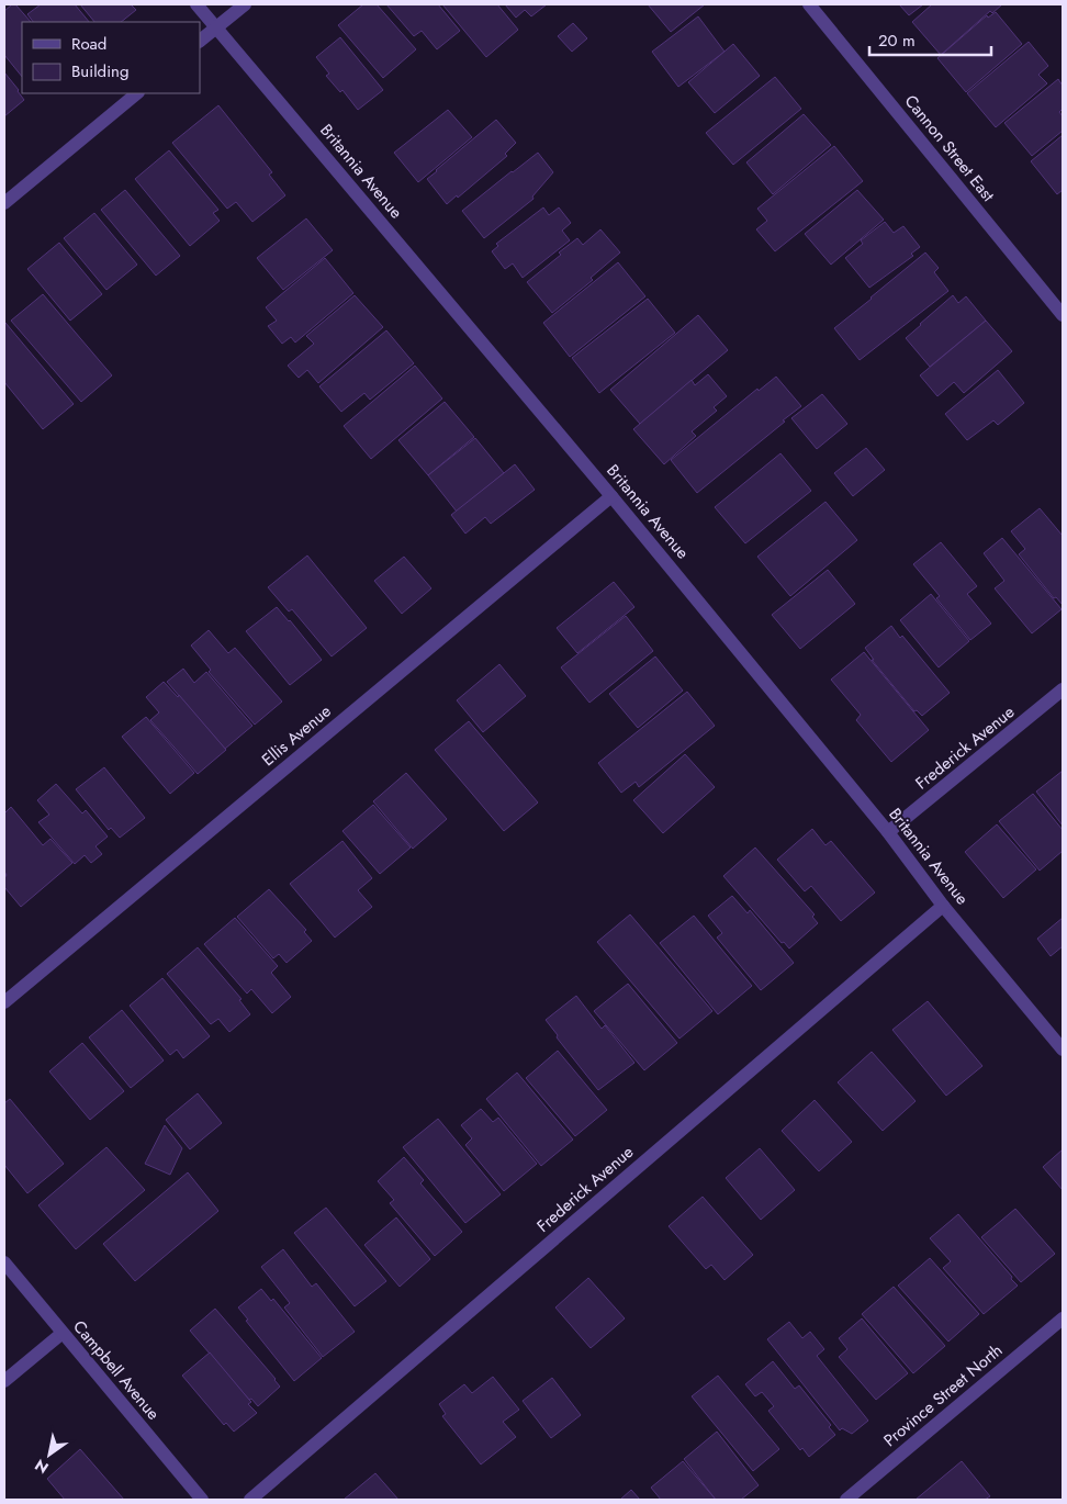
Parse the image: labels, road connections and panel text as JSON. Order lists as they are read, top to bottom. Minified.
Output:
{"streets":{"street":["Cannon Street East","Britannia Avenue","Ellis Avenue","Frederick Avenue","Campbell Avenue","Province Street North"]},"crossings":[["Britannia Avenue","Ellis Avenue"],["Britannia Avenue","Frederick Avenue"]],"legend":["Road","Building"],"scale_bar":"20 m","north":"bottom left"}
